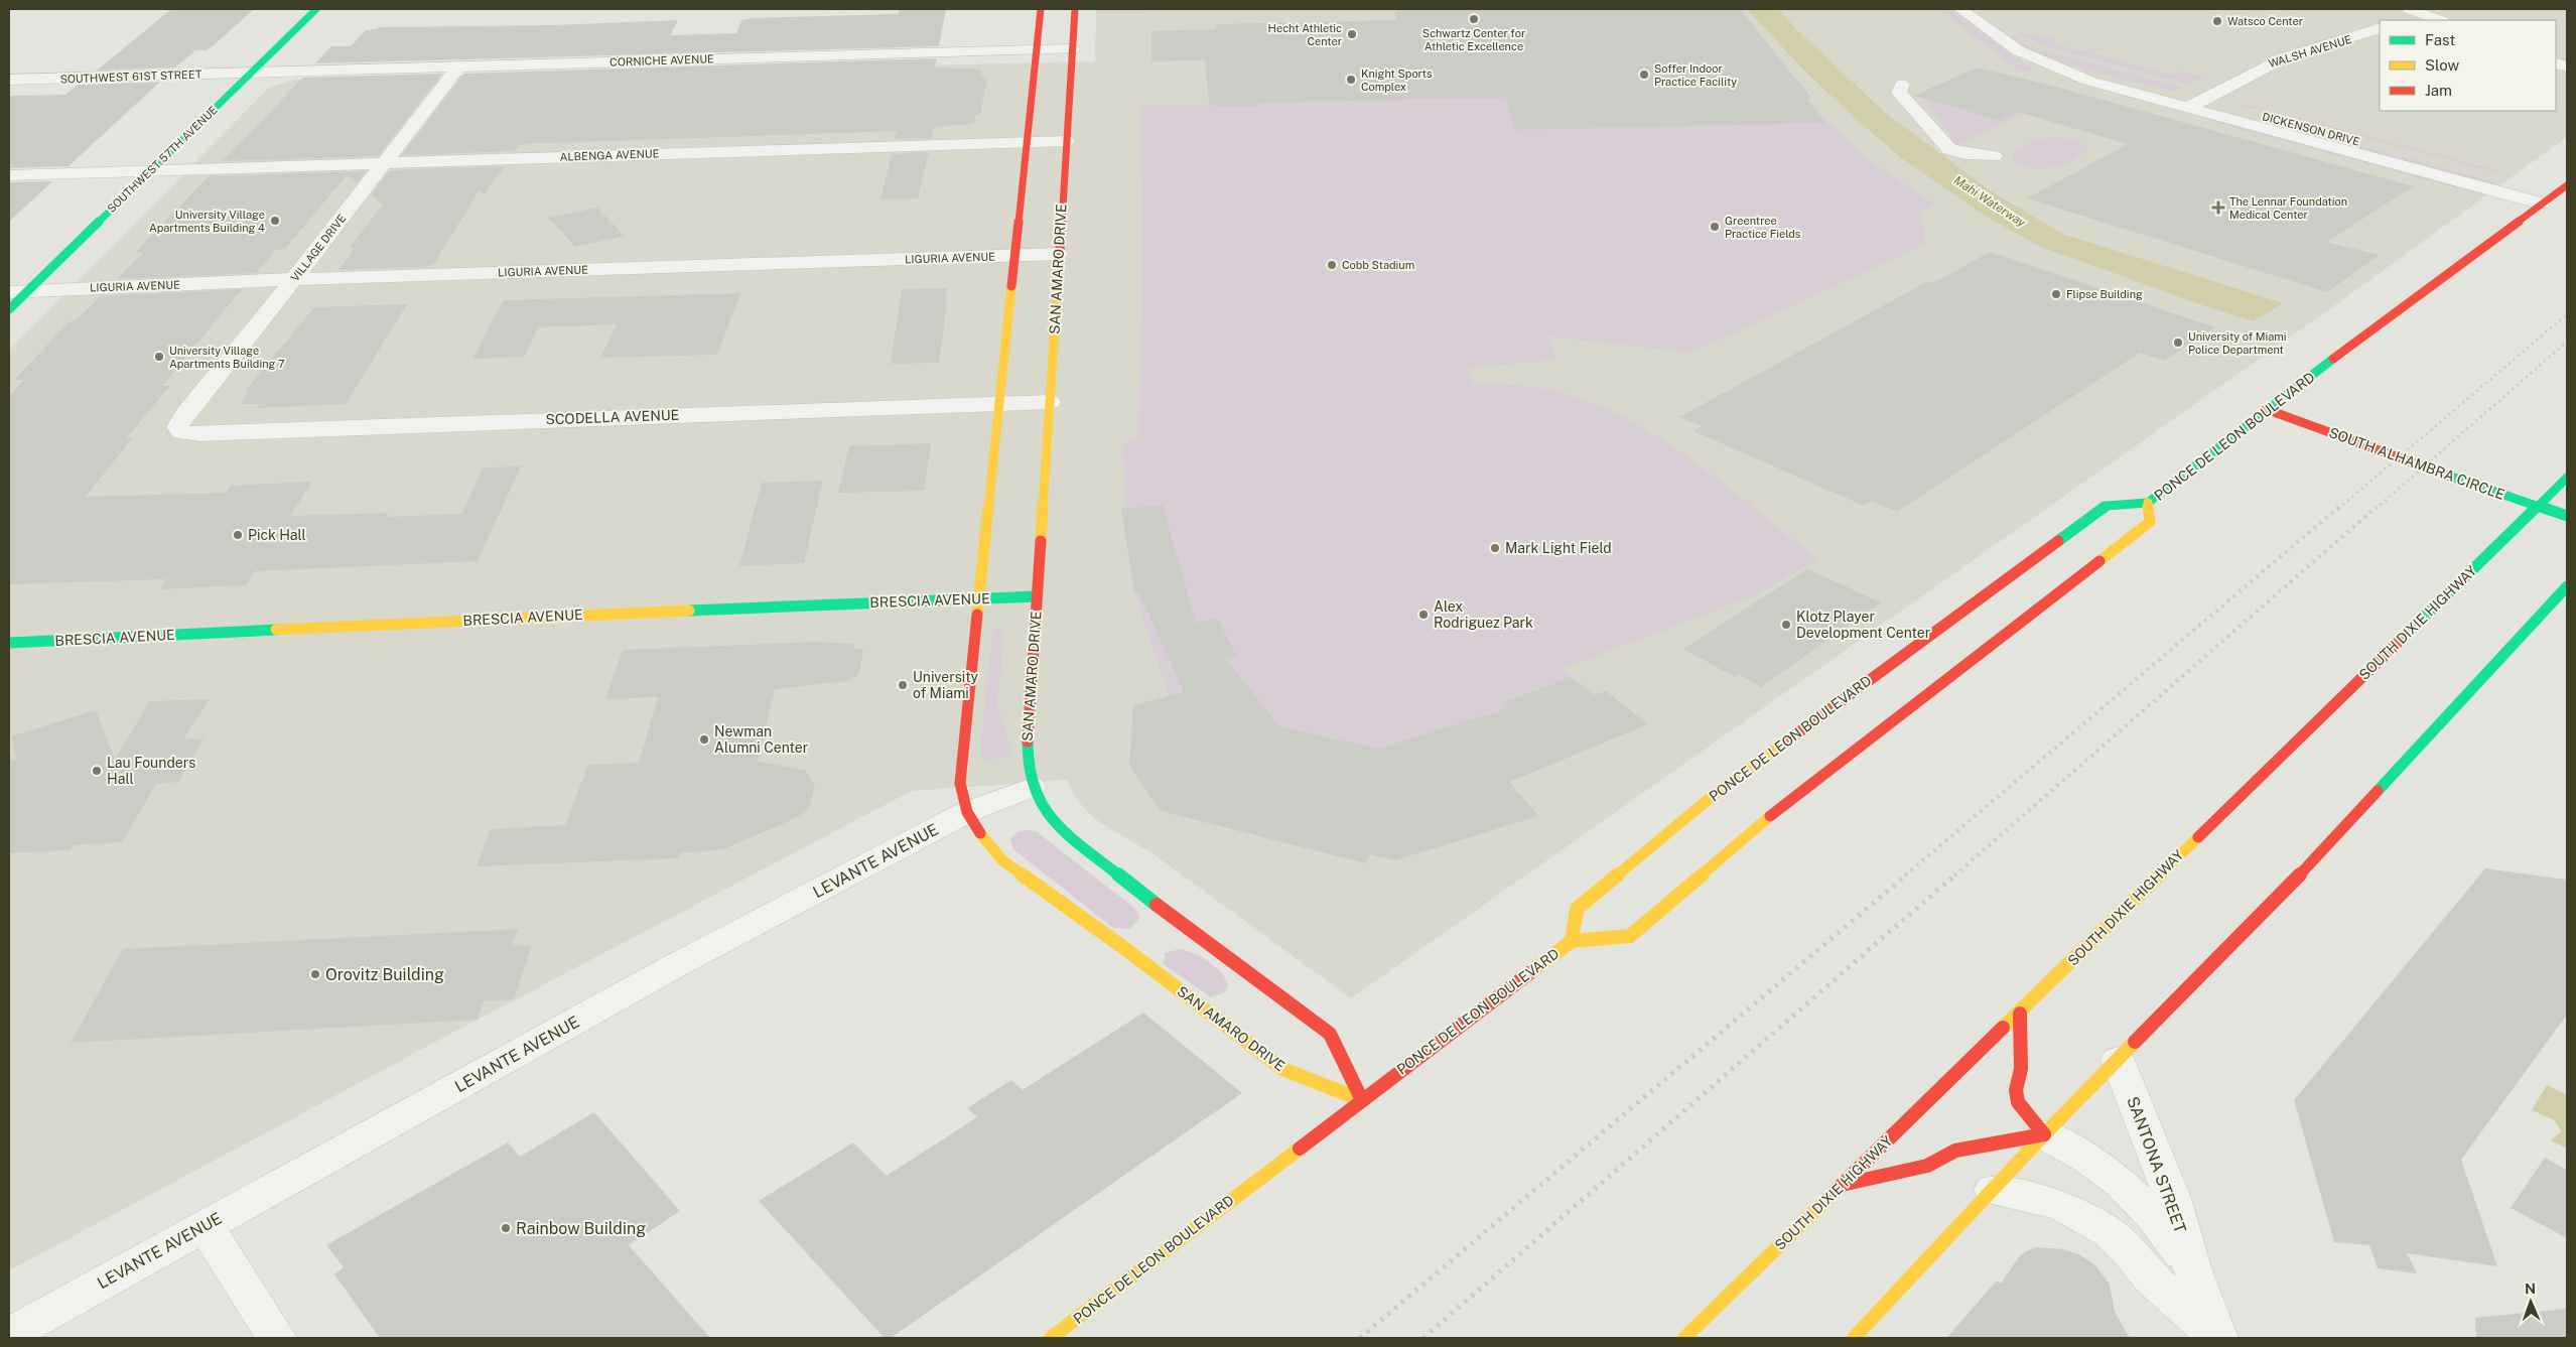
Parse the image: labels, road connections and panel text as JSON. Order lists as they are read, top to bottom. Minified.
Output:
{"streets":{"main road":["SOUTHWEST 57TH AVENUE","SAN AMARO DRIVE","PONCE DE LEON BOULEVARD","SOUTH ALHAMBRA CIRCLE","BRESCIA AVENUE","SOUTH DIXIE HIGHWAY"],"street":["WALSH AVENUE","CORNICHE AVENUE","SOUTHWEST 61ST STREET","DICKENSON DRIVE","ALBENGA AVENUE","VILLAGE DRIVE","LIGURIA AVENUE","SCODELLA AVENUE","LEVANTE AVENUE","SANTONA STREET"]},"crossings":[["WALSH AVENUE","DICKENSON DRIVE"],["CORNICHE AVENUE","SOUTHWEST 61ST STREET"],["CORNICHE AVENUE","SOUTHWEST 57TH AVENUE"],["CORNICHE AVENUE","VILLAGE DRIVE"],["CORNICHE AVENUE","SAN AMARO DRIVE"],["SOUTHWEST 61ST STREET","SOUTHWEST 57TH AVENUE"],["DICKENSON DRIVE","PONCE DE LEON BOULEVARD"],["ALBENGA AVENUE","SOUTHWEST 57TH AVENUE"],["ALBENGA AVENUE","VILLAGE DRIVE"],["ALBENGA AVENUE","SAN AMARO DRIVE"],["SOUTHWEST 57TH AVENUE","LIGURIA AVENUE"],["VILLAGE DRIVE","LIGURIA AVENUE"],["VILLAGE DRIVE","SCODELLA AVENUE"],["LIGURIA AVENUE","SAN AMARO DRIVE"],["SAN AMARO DRIVE","SCODELLA AVENUE"],["SAN AMARO DRIVE","PONCE DE LEON BOULEVARD"],["SAN AMARO DRIVE","BRESCIA AVENUE"],["SAN AMARO DRIVE","LEVANTE AVENUE"],["PONCE DE LEON BOULEVARD","SOUTH ALHAMBRA CIRCLE"],["SOUTH ALHAMBRA CIRCLE","SOUTH DIXIE HIGHWAY"]],"water":["Mahi Waterway"],"places":{"other":["Schwartz Center for Athletic Excellence","Watsco Center","Hecht Athletic Center","Soffer Indoor Practice Facility","Knight Sports Complex","University Village Apartments Building 4","Greentree Practice Fields","Cobb Stadium","Flipse Building","University of Miami Police Department","University Village Apartments Building 7","Pick Hall","Mark Light Field","Alex Rodriguez Park","Klotz Player Development Center","University of Miami","Newman Alumni Center","Lau Founders Hall","Orovitz Building","Rainbow Building"],"health":["The Lennar Foundation Medical Center"]},"legend":["Fast","Slow","Jam"],"north":"top"}
